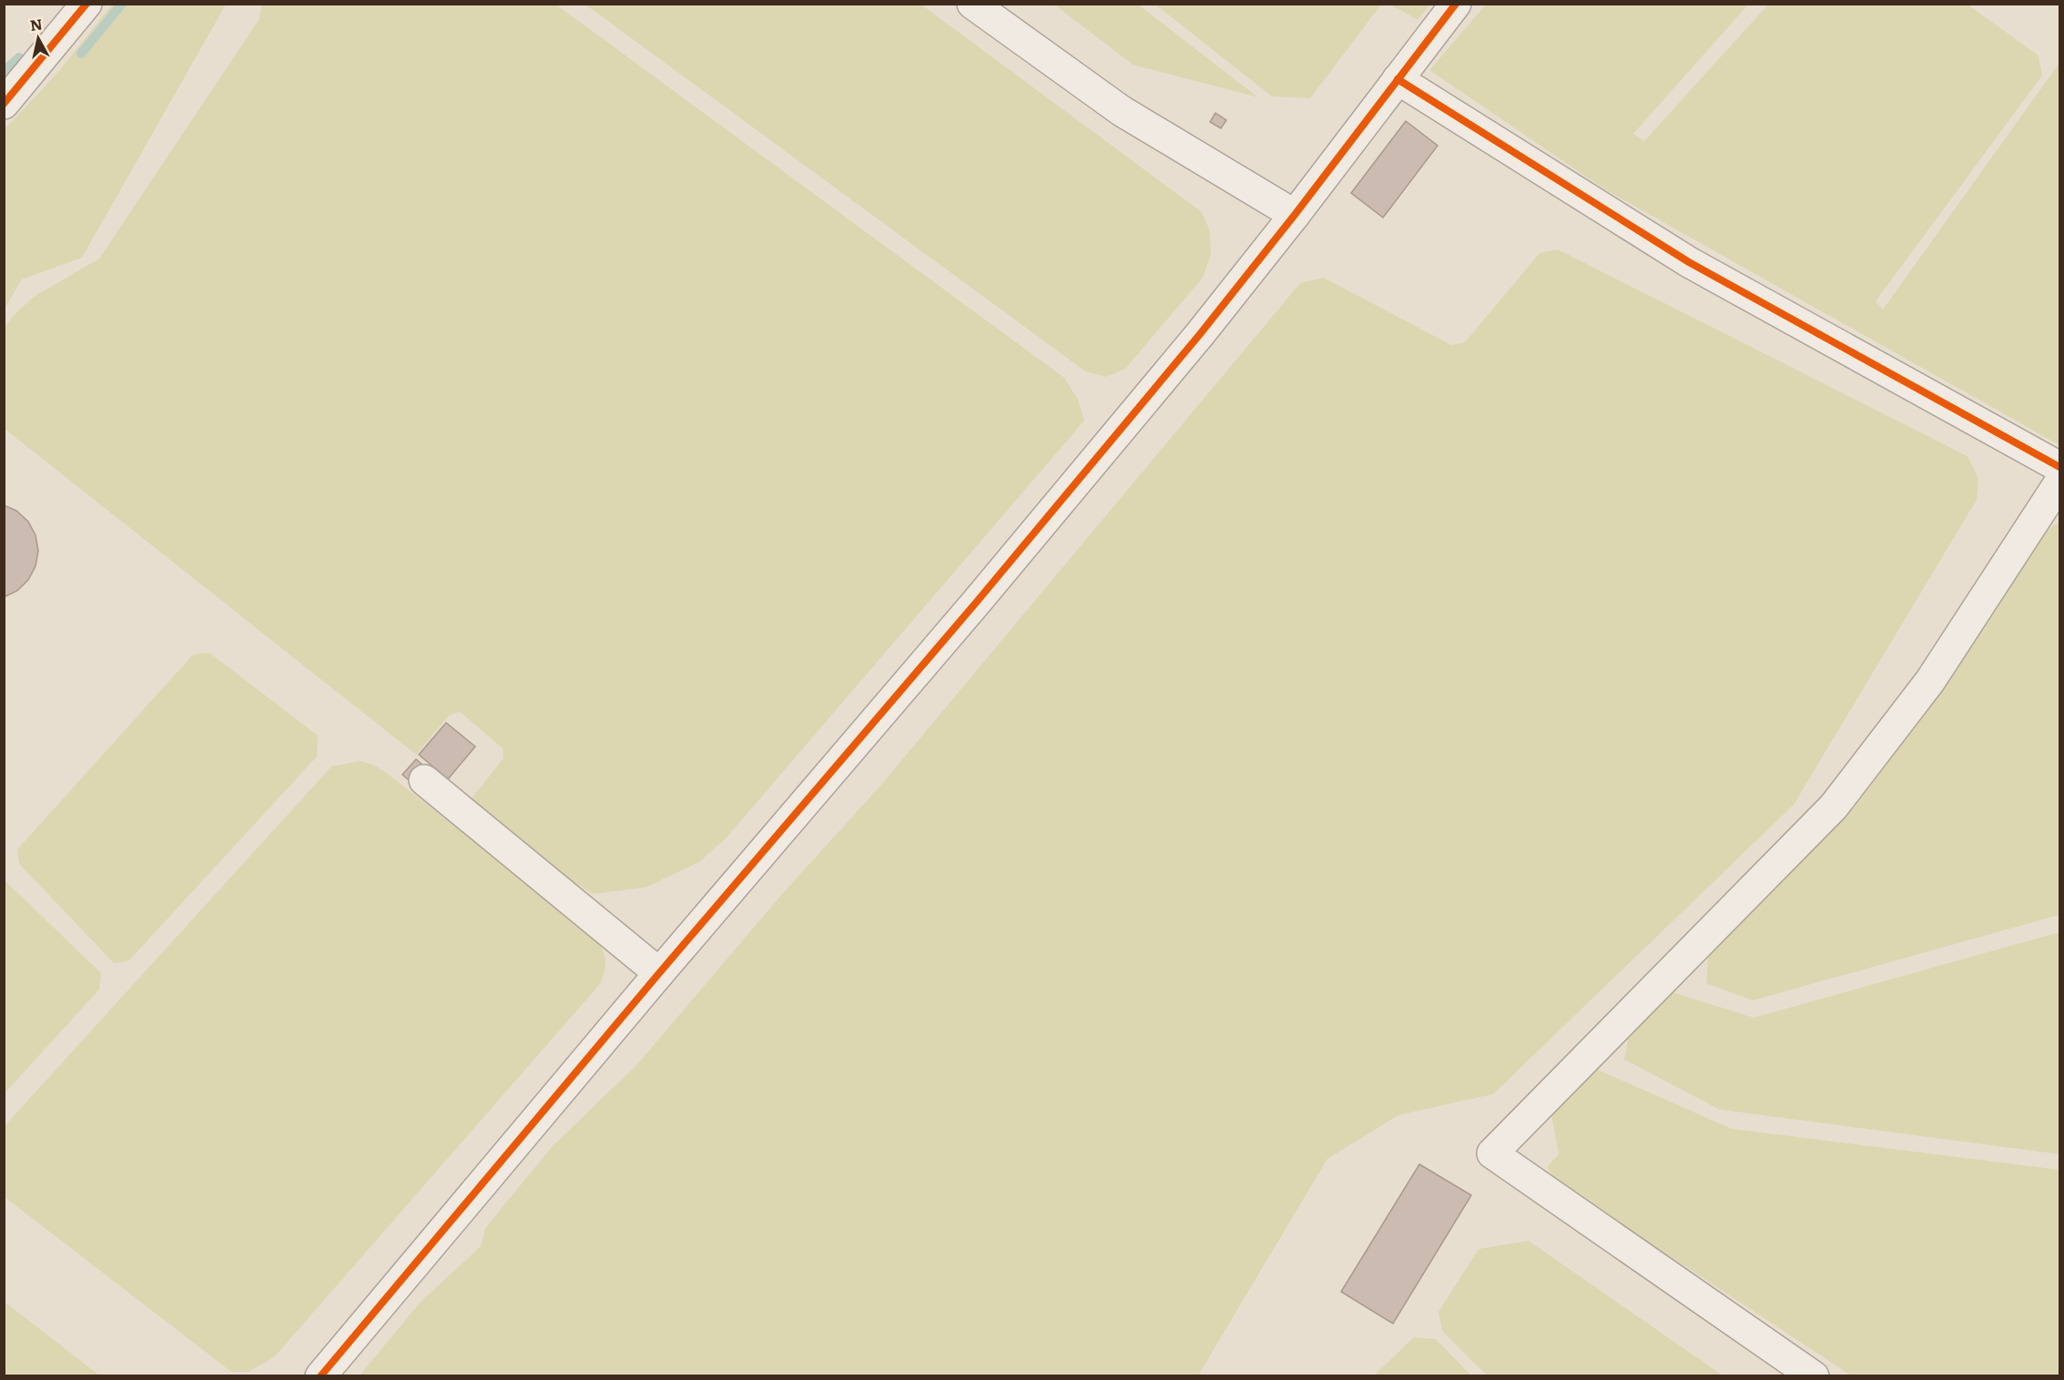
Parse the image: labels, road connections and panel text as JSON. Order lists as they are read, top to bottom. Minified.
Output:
{"north":"top"}
